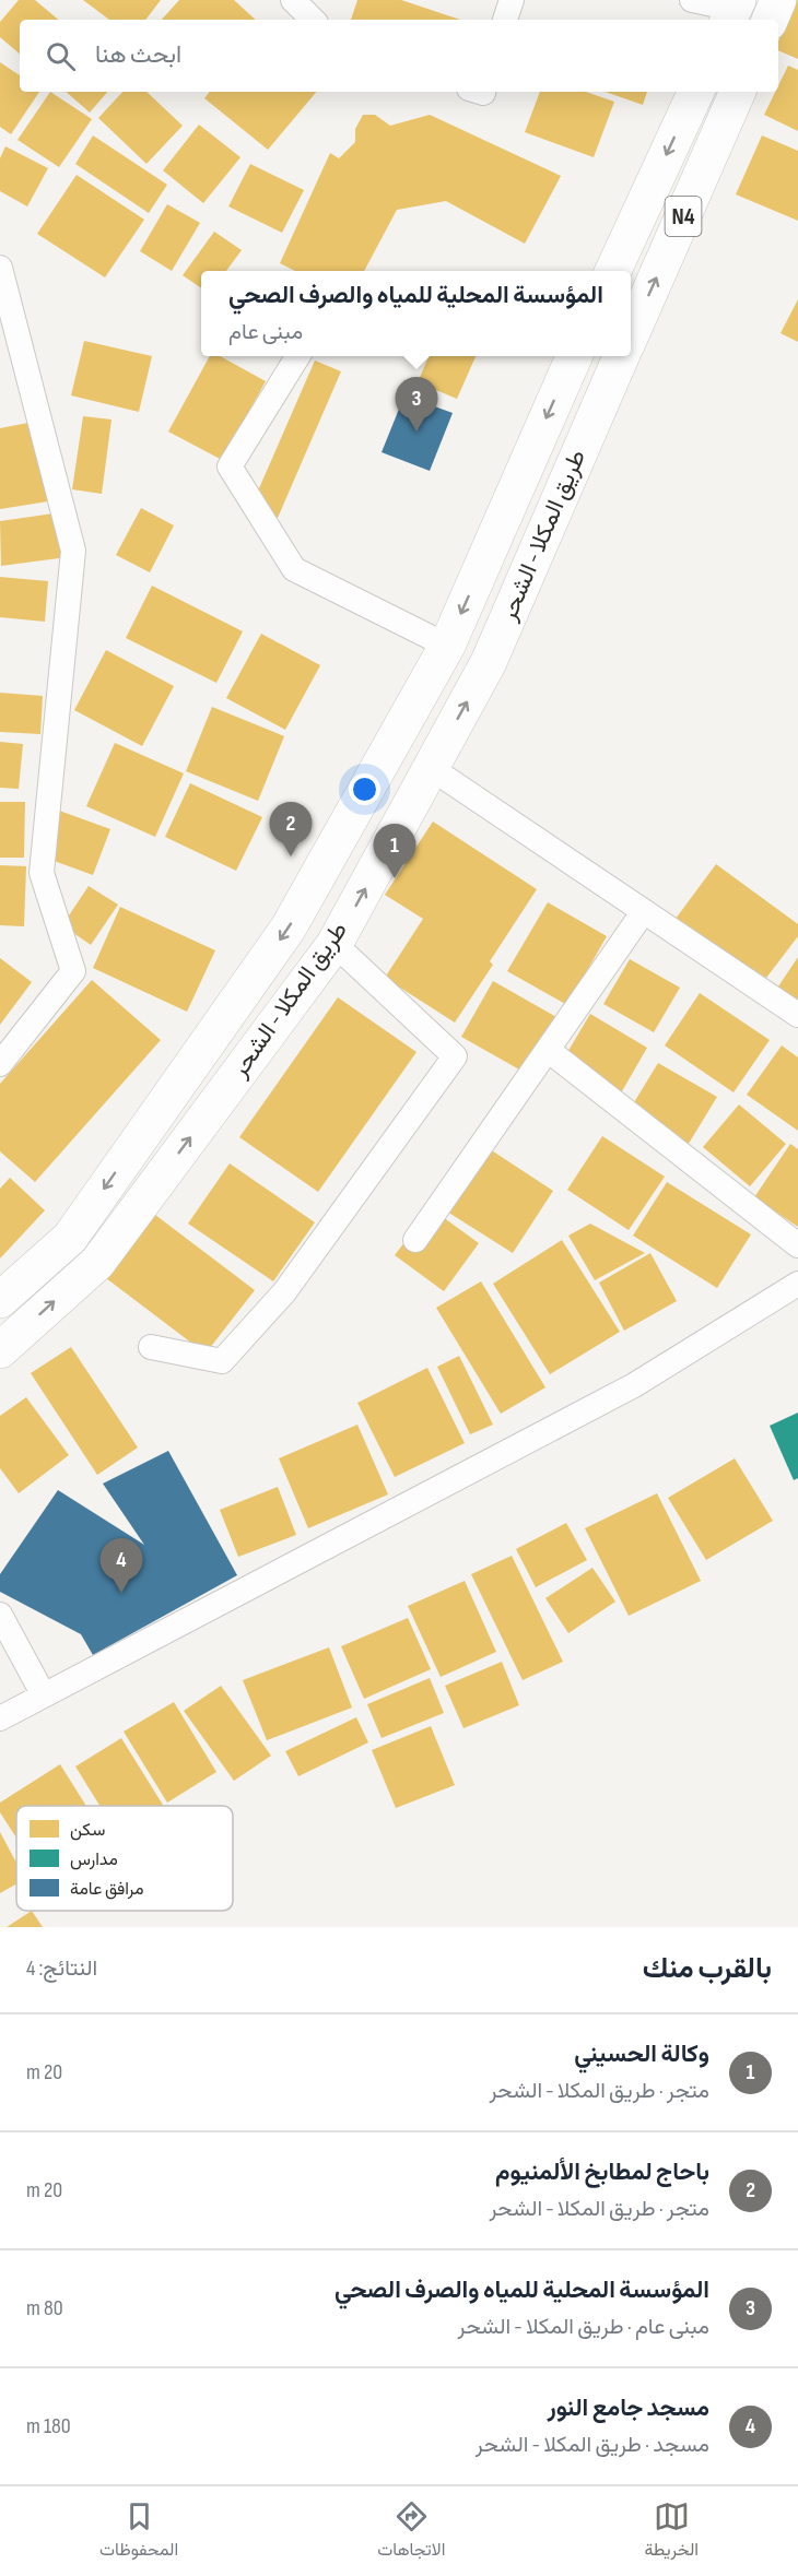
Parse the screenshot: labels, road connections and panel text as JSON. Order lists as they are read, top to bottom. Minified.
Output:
{"streets":{"highway":["N4","طريق المكلا - الشحر"]},"legend":["سكن","مدارس","مرافق عامة"],"page":{"search":"ابحث هنا","popup":["المؤسسة المحلية للمياه والصرف الصحي","مبنى عام"],"pins":["3","2","1","4"],"heading":["بالقرب منك","النتائج: 4"],"list":[{"mark":"1","name":"وكالة الحسيني","note":"متجر · طريق المكلا - الشحر","value":"20 m"},{"mark":"2","name":"باحاج لمطابخ الألمنيوم","note":"متجر · طريق المكلا - الشحر","value":"20 m"},{"mark":"3","name":"المؤسسة المحلية للمياه والصرف الصحي","note":"مبنى عام · طريق المكلا - الشحر","value":"80 m"},{"mark":"4","name":"مسجد جامع النور","note":"مسجد · طريق المكلا - الشحر","value":"180 m"}],"nav":["الخريطة","الاتجاهات","المحفوظات"]}}
